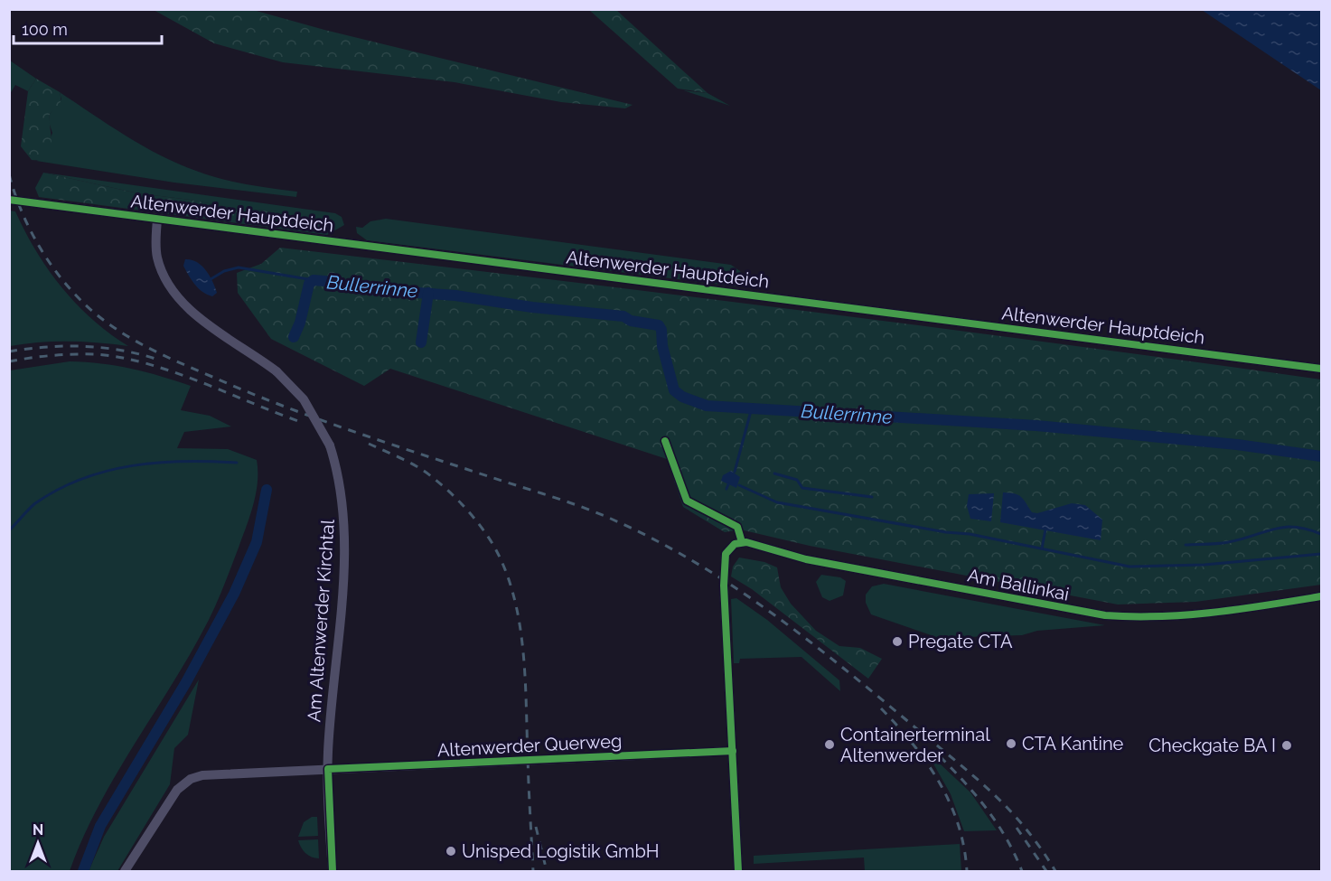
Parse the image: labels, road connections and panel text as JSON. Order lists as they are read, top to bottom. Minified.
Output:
{"streets":{"street":["Altenwerder Hauptdeich","Am Ballinkai","Am Altenwerder Kirchtal","Altenwerder Querweg"]},"crossings":[["Altenwerder Hauptdeich","Am Altenwerder Kirchtal"],["Am Ballinkai","Altenwerder Querweg"],["Am Altenwerder Kirchtal","Altenwerder Querweg"]],"water":["Bullerrinne"],"places":["Pregate CTA","CTA Kantine","Containerterminal Altenwerder","Checkgate BA I","Unisped Logistik GmbH"],"scale_bar":"100 m","north":"top"}
